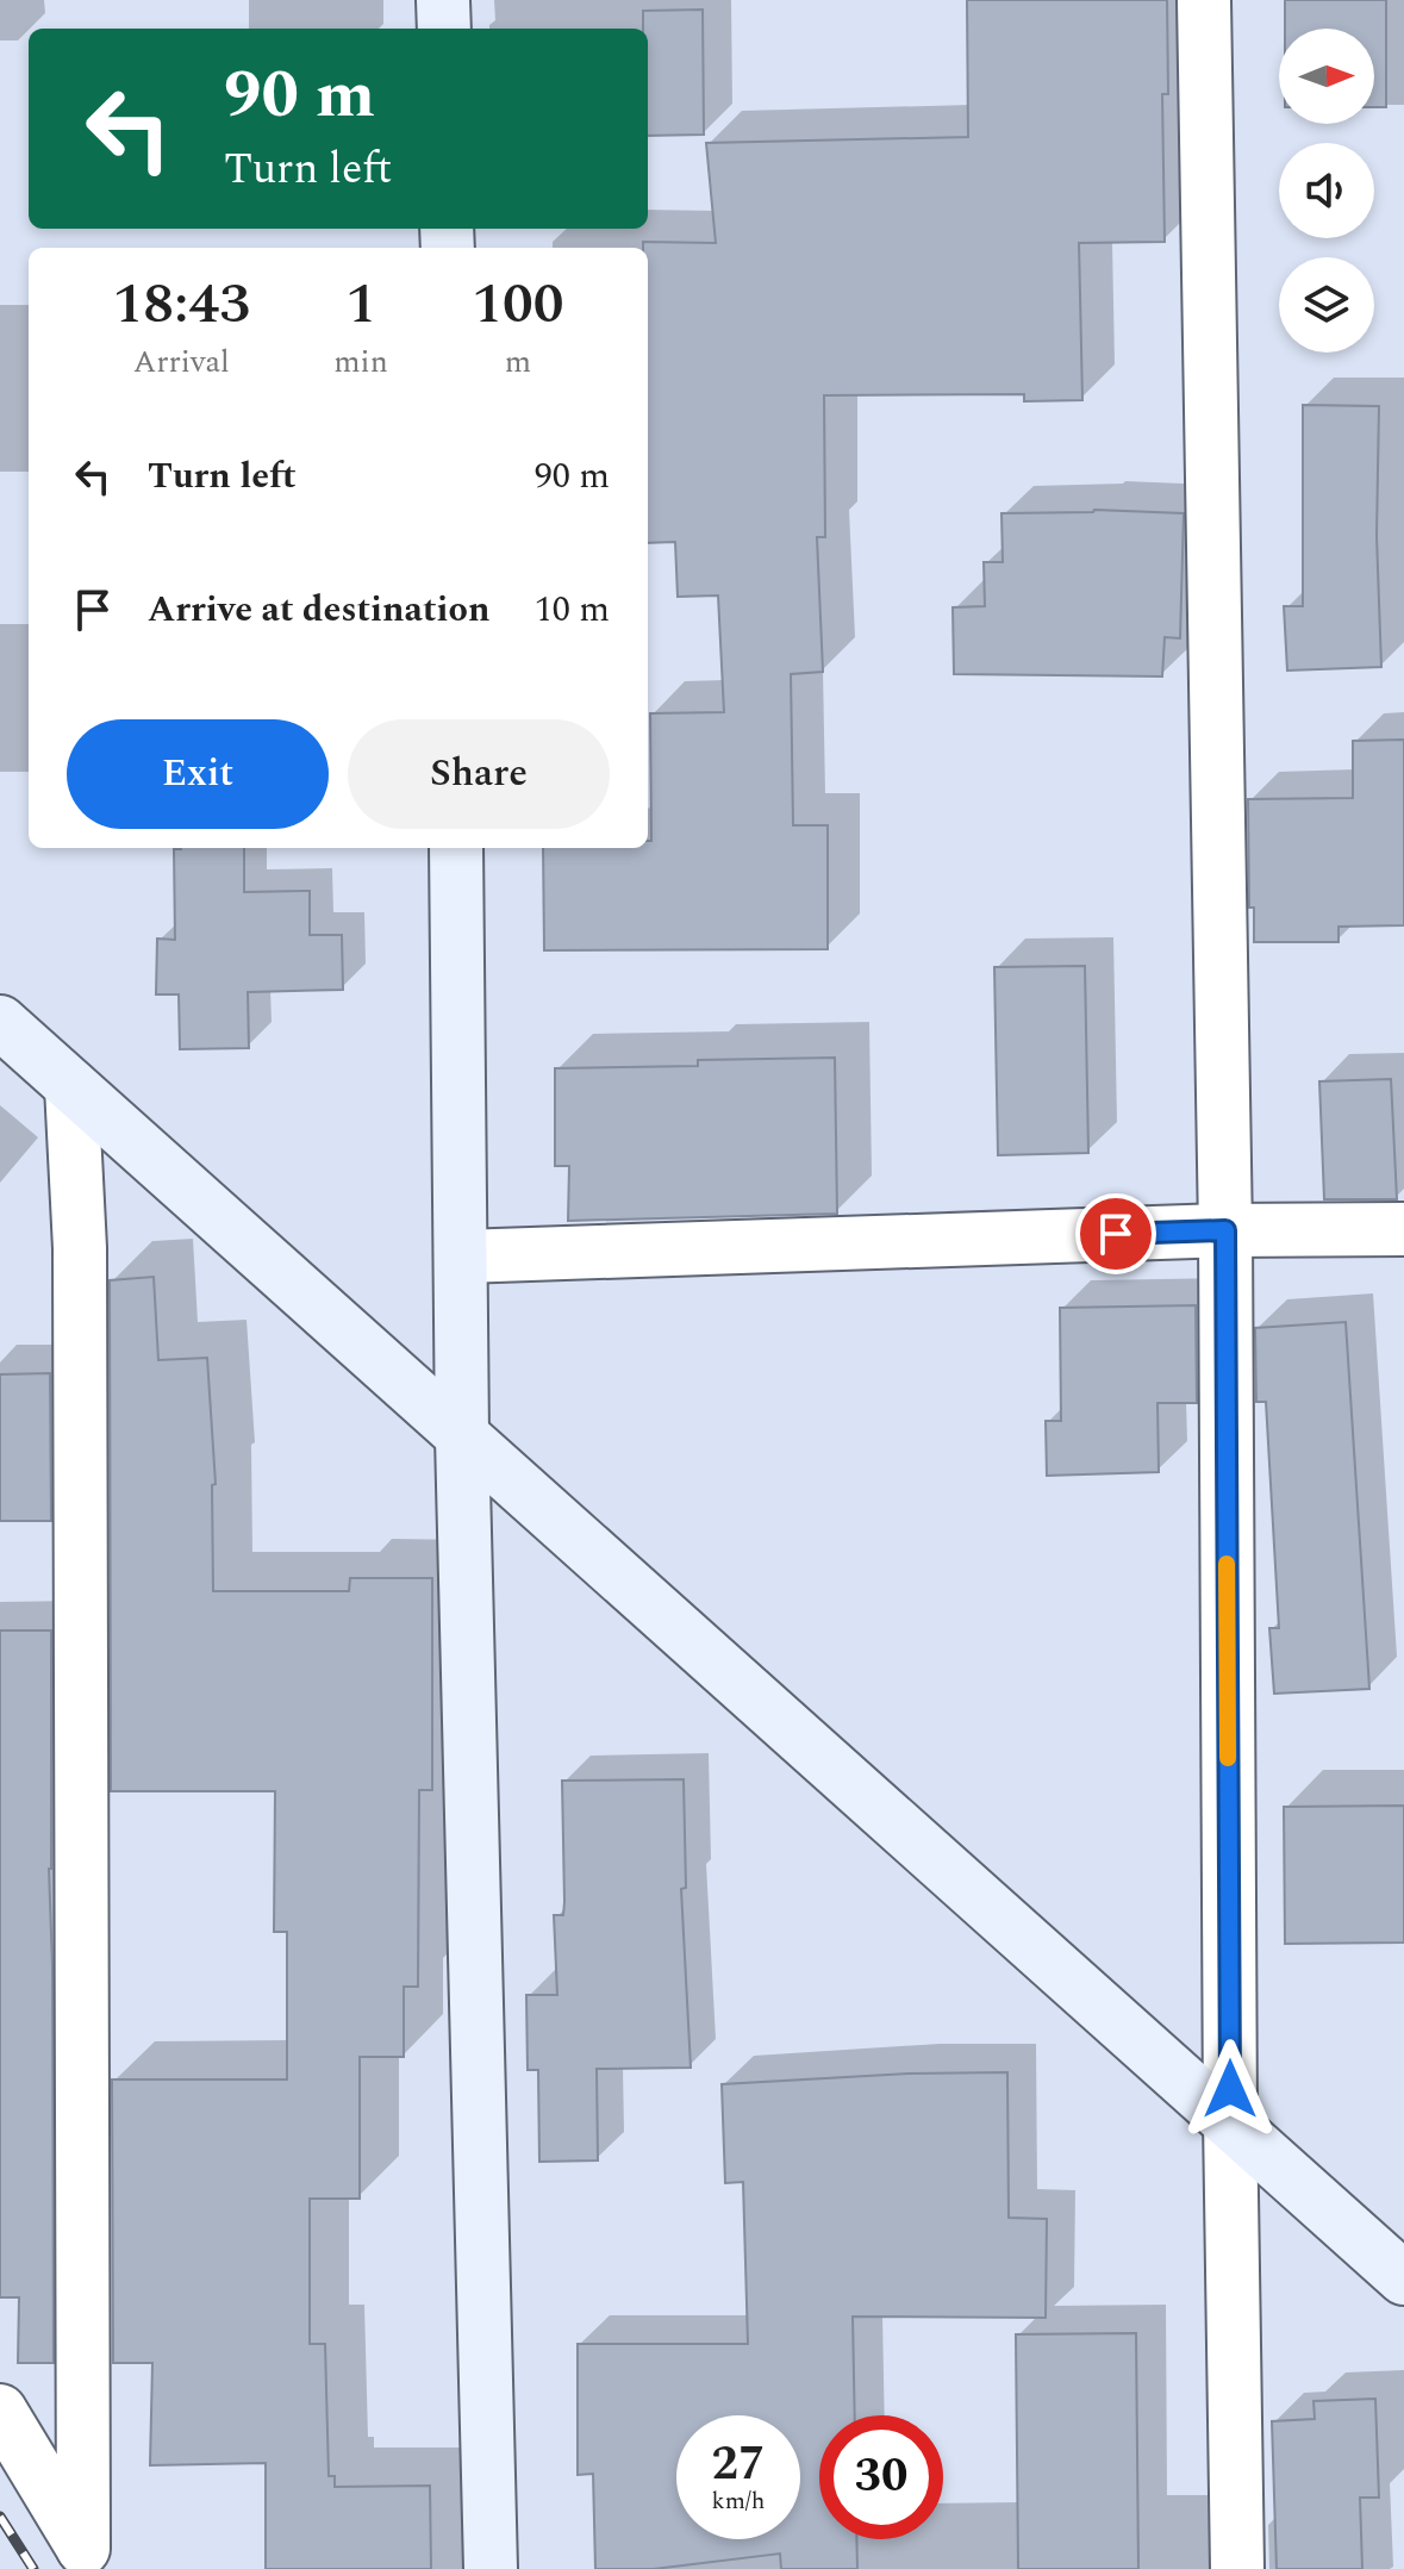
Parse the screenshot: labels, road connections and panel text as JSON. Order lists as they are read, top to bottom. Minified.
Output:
{"north":"right","page":{"turn":["90 m","Turn left"],"eta":["18:43","Arrival","1","min","100","m"],"list":[{"name":"Turn left","value":"90 m"},{"name":"Arrive at destination","value":"10 m"}],"buttons":["Exit","Share"],"speed":"27 km/h","limit":"30"}}
